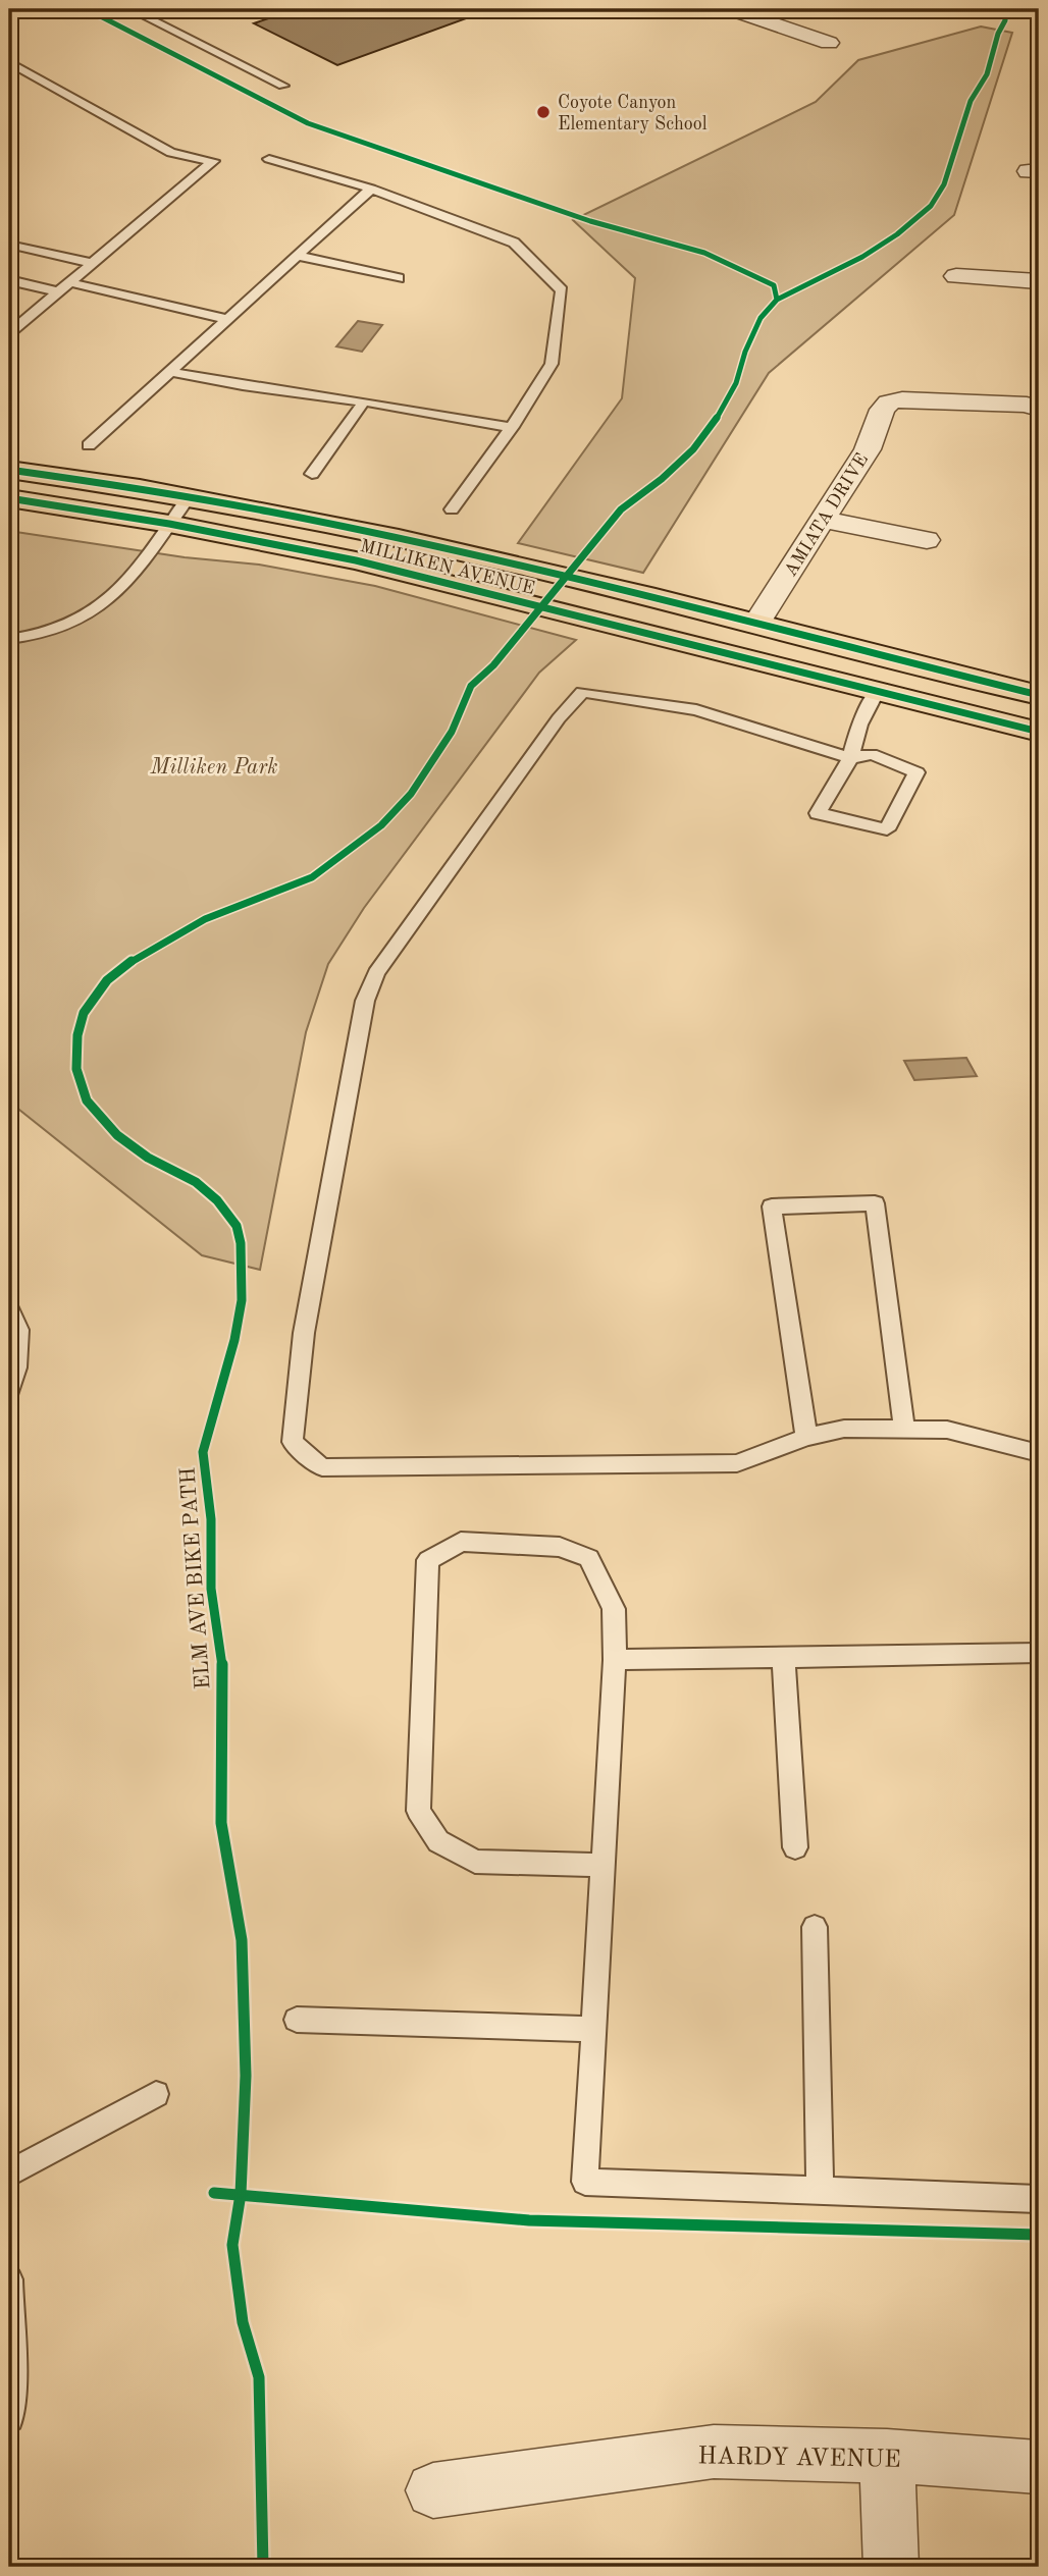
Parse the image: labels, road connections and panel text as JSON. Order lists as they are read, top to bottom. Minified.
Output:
{"streets":{"main road":["MILLIKEN AVENUE"],"street":["AMIATA DRIVE","HARDY AVENUE"],"cycle path":["ELM AVE BIKE PATH"]},"crossings":[["AMIATA DRIVE","MILLIKEN AVENUE"]],"parks":["Milliken Park"],"places":["Coyote Canyon Elementary School"]}
